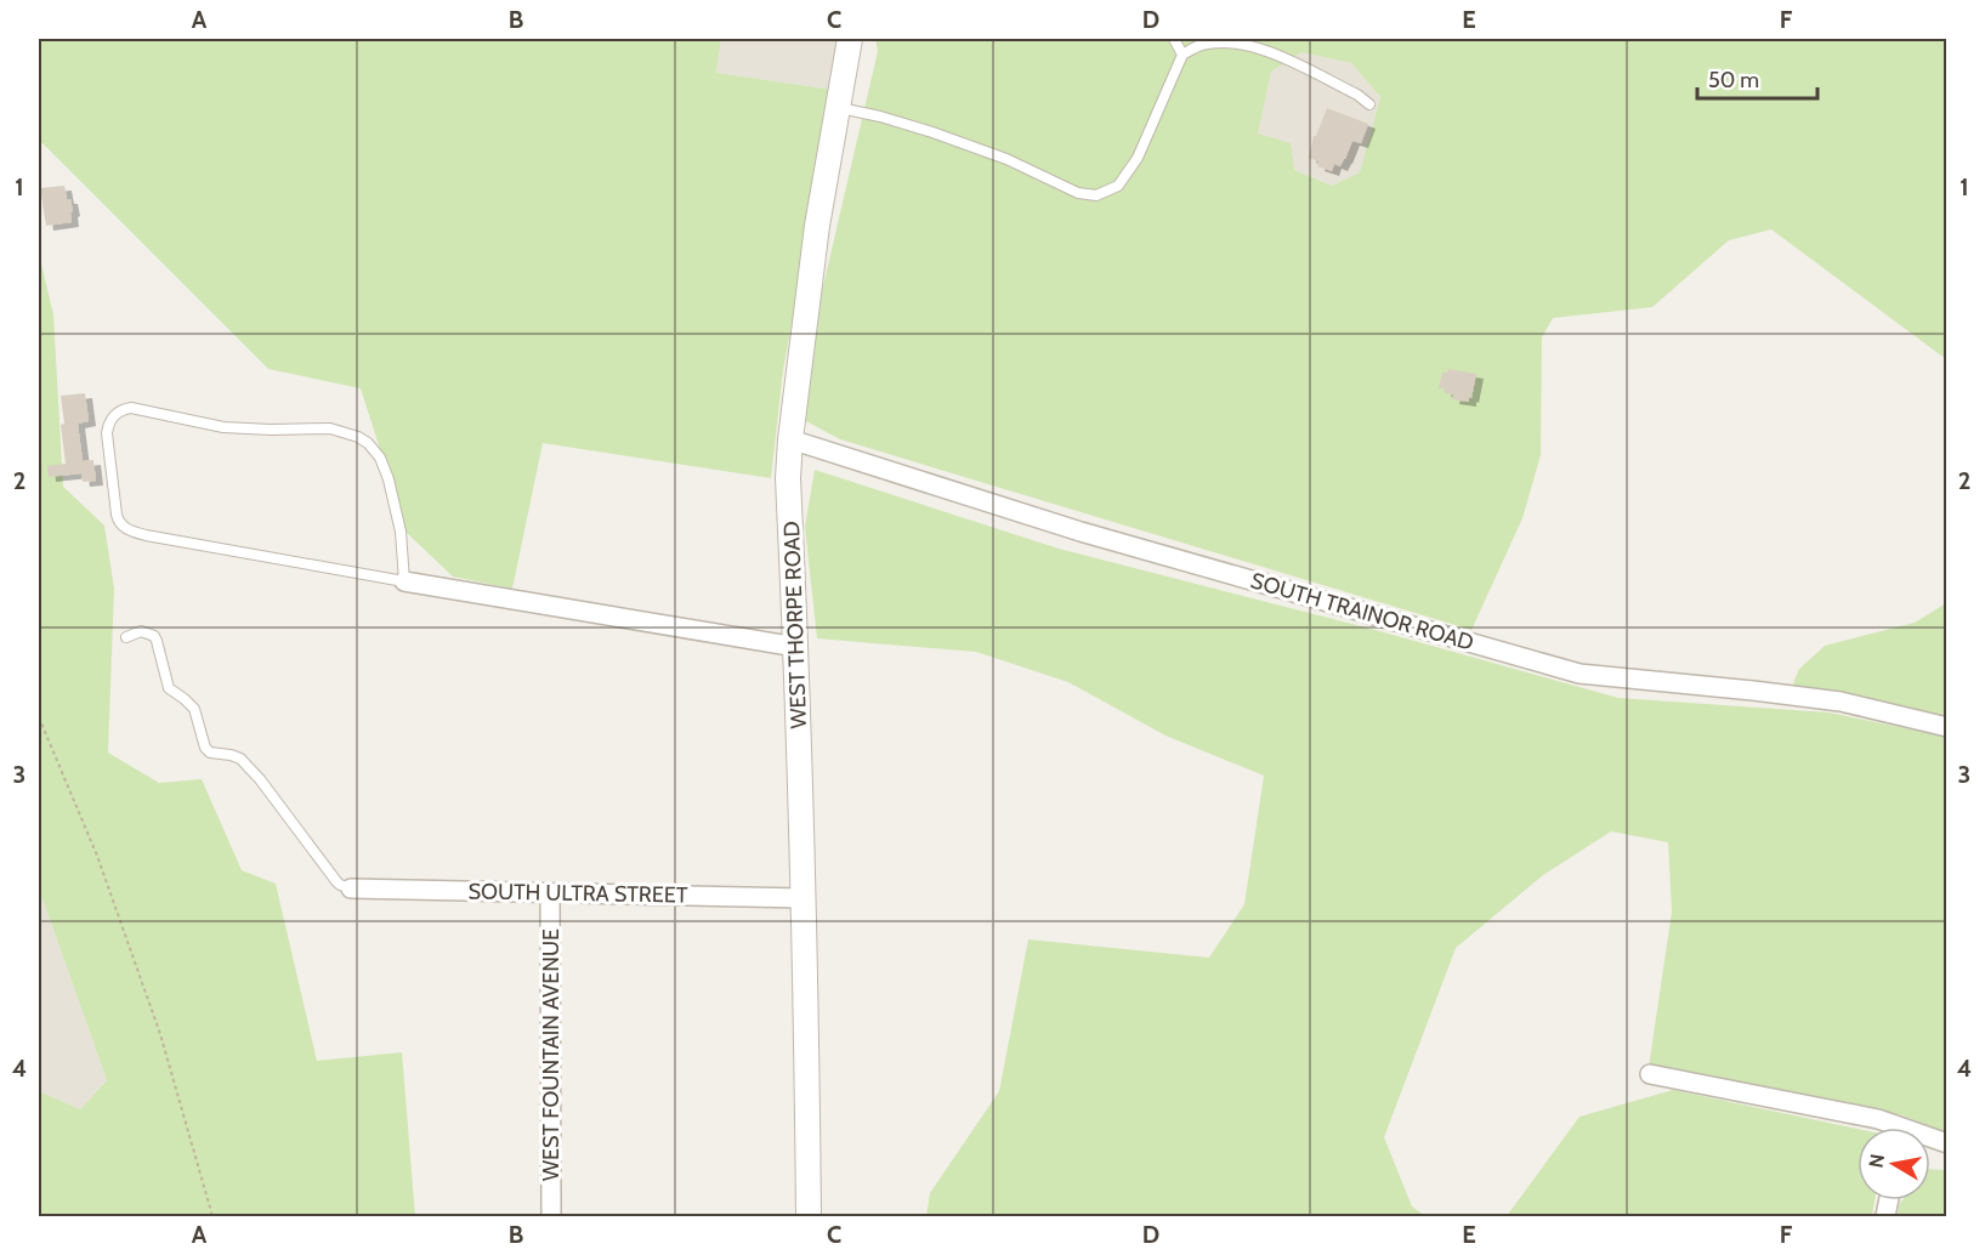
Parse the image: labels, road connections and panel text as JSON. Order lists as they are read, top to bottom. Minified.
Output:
{"streets":{"street":["SOUTH TRAINOR ROAD","WEST THORPE ROAD","SOUTH ULTRA STREET","WEST FOUNTAIN AVENUE"]},"crossings":[["SOUTH TRAINOR ROAD","WEST THORPE ROAD"],["WEST THORPE ROAD","SOUTH ULTRA STREET"],["SOUTH ULTRA STREET","WEST FOUNTAIN AVENUE"]],"scale_bar":"50 m","north":"left","grid":{"columns":["A","B","C","D","E","F"],"rows":["1","2","3","4"]}}
